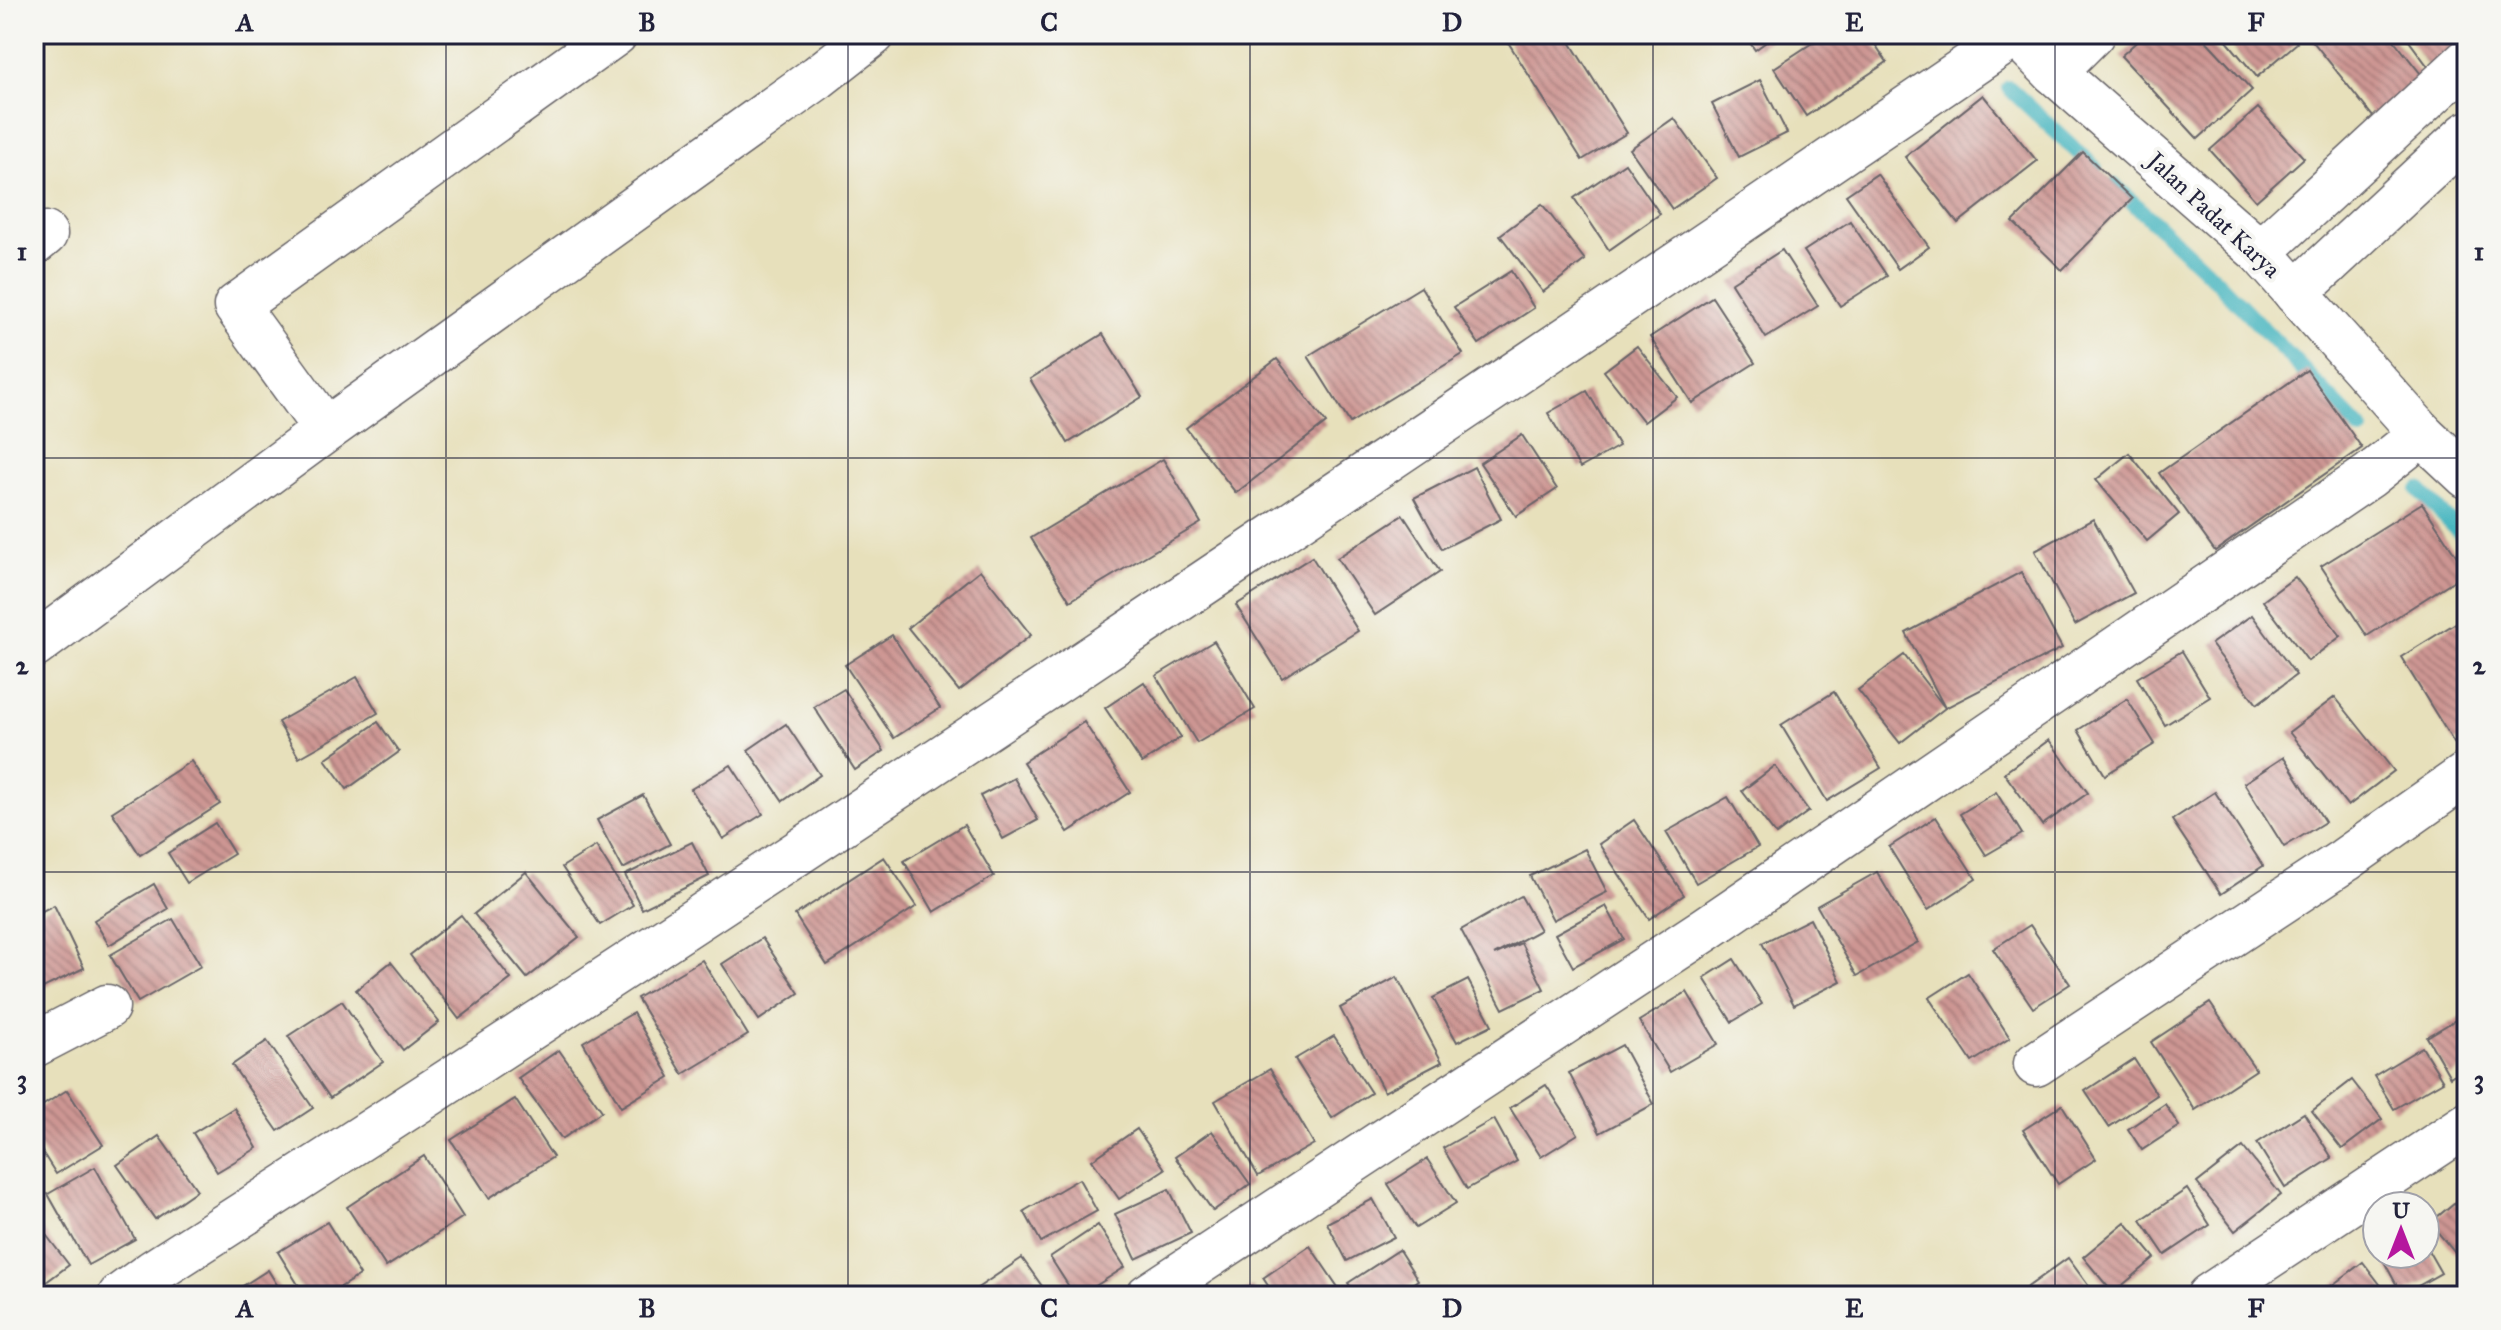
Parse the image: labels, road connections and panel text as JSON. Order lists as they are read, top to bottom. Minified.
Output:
{"streets":{"street":["Jalan Padat Karya"]},"north":"top","grid":{"columns":["A","B","C","D","E","F"],"rows":["1","2","3"]}}
